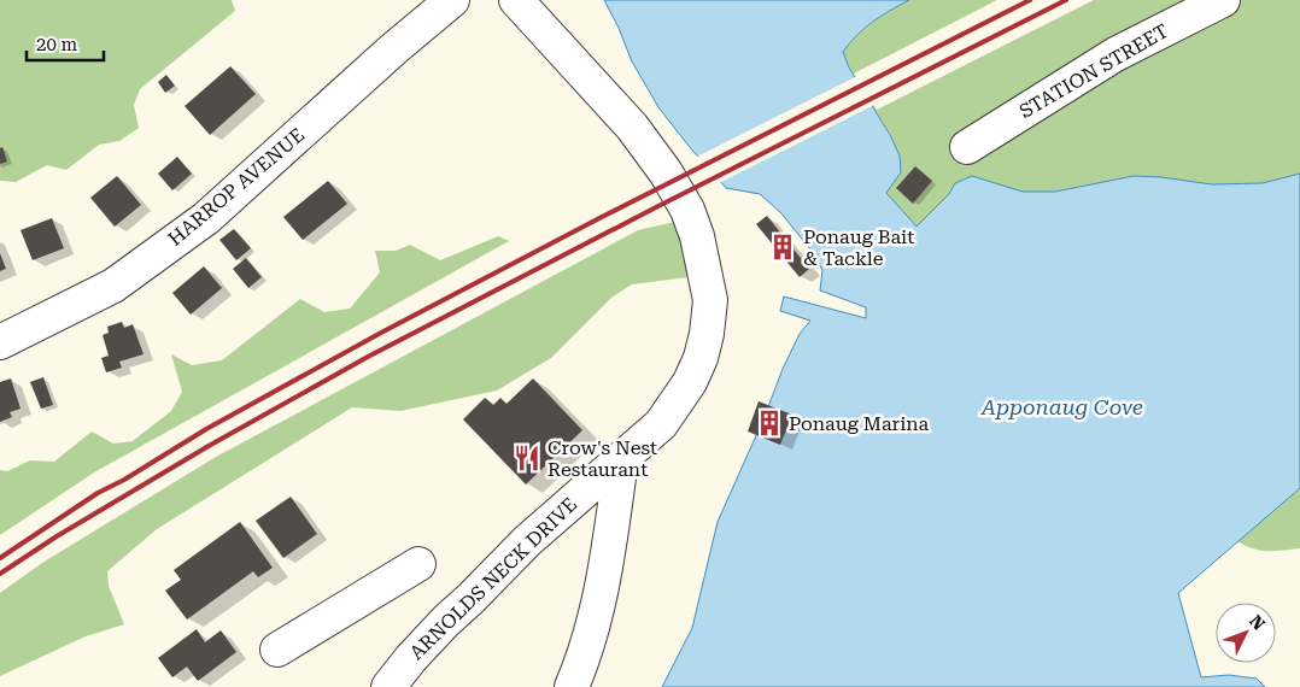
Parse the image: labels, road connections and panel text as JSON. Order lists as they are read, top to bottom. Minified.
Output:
{"streets":{"street":["STATION STREET","HARROP AVENUE","ARNOLDS NECK DRIVE"]},"water":["Apponaug Cove"],"places":{"building":["Ponaug Bait & Tackle","Ponaug Marina"],"restaurant":["Crow's Nest Restaurant"]},"scale_bar":"20 m","north":"top right"}
